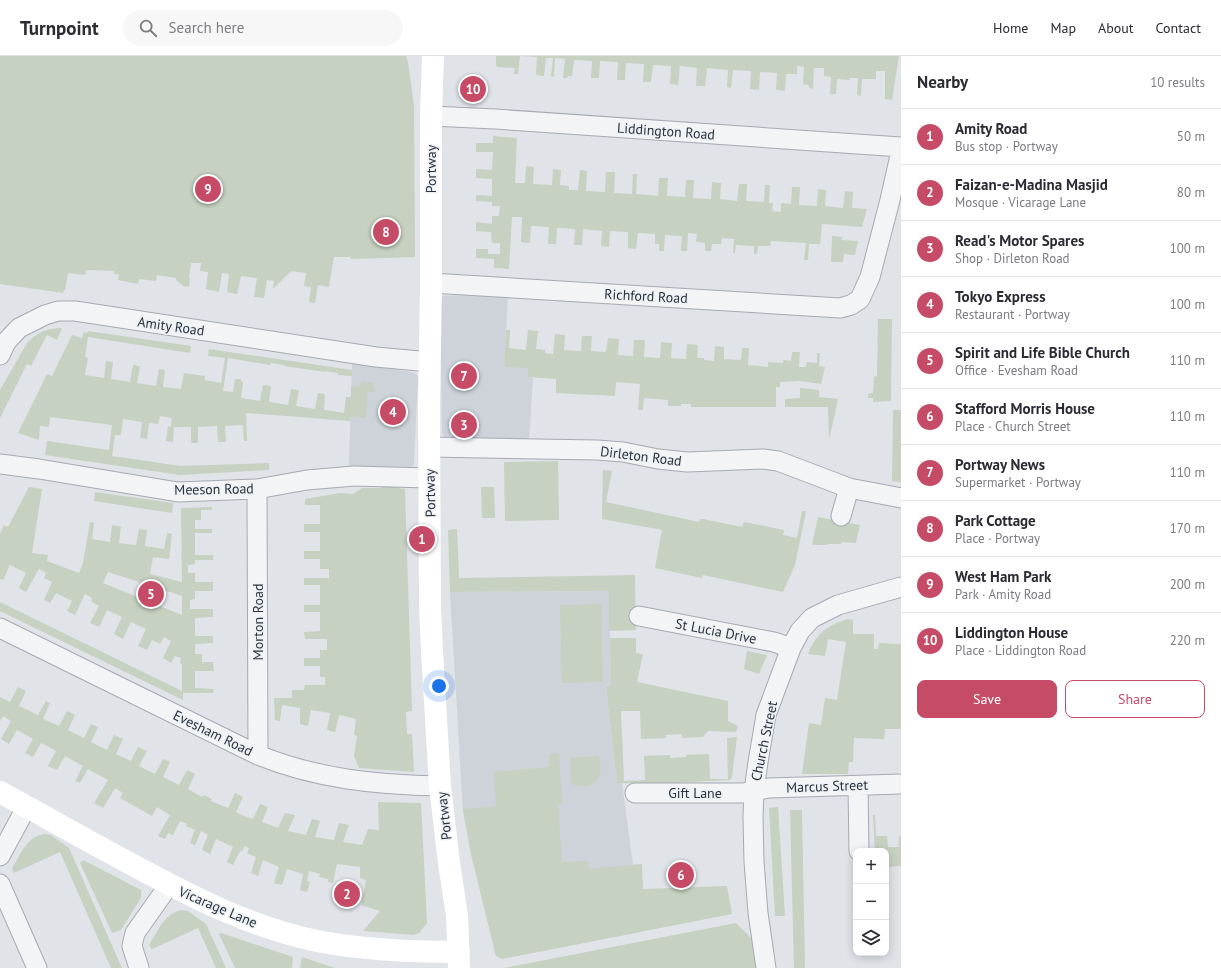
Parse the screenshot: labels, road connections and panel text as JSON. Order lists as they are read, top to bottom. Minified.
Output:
{"streets":{"main road":["Portway","Vicarage Lane"],"street":["Liddington Road","Richford Road","Amity Road","Dirleton Road","Meeson Road","Morton Road","St Lucia Drive","Evesham Road","Church Street","Marcus Street","Gift Lane"]},"crossings":[["Liddington Road","Portway"],["Portway","Richford Road"],["Portway","Amity Road"],["Portway","Dirleton Road"],["Portway","Meeson Road"],["Portway","Evesham Road"],["Portway","Vicarage Lane"],["Meeson Road","Morton Road"],["Morton Road","Evesham Road"],["St Lucia Drive","Church Street"],["Church Street","Marcus Street"],["Church Street","Gift Lane"],["Marcus Street","Gift Lane"]],"page":{"header":"Turnpoint","search":"Search here","nav":["Home","Map","About","Contact"],"heading":["Nearby","10 results"],"pins":["10","9","8","7","4","3","1","5","6","2"],"list":[{"mark":"1","name":"Amity Road","note":"Bus stop · Portway","value":"50 m"},{"mark":"2","name":"Faizan-e-Madina Masjid","note":"Mosque · Vicarage Lane","value":"80 m"},{"mark":"3","name":"Read's Motor Spares","note":"Shop · Dirleton Road","value":"100 m"},{"mark":"4","name":"Tokyo Express","note":"Restaurant · Portway","value":"100 m"},{"mark":"5","name":"Spirit and Life Bible Church","note":"Office · Evesham Road","value":"110 m"},{"mark":"6","name":"Stafford Morris House","note":"Place · Church Street","value":"110 m"},{"mark":"7","name":"Portway News","note":"Supermarket · Portway","value":"110 m"},{"mark":"8","name":"Park Cottage","note":"Place · Portway","value":"170 m"},{"mark":"9","name":"West Ham Park","note":"Park · Amity Road","value":"200 m"},{"mark":"10","name":"Liddington House","note":"Place · Liddington Road","value":"220 m"}],"buttons":["Save","Share"],"map_buttons":["+","−"]}}
